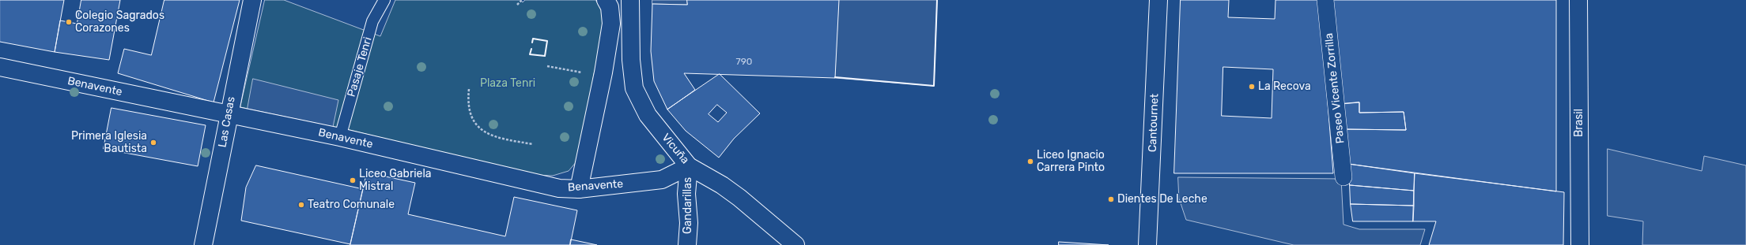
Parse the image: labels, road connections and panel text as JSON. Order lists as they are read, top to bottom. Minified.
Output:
{"streets":{"street":["Benavente","Paseo Vicente Zorrilla","Las Casas","Cantournet","Brasil","Vicuña","Gandarillas"],"lane":["Pasaje Tenri"]},"crossings":[["Pasaje Tenri","Benavente"],["Benavente","Las Casas"],["Benavente","Vicuña"],["Benavente","Gandarillas"],["Vicuña","Gandarillas"]],"parks":["Plaza Tenri"],"places":["Colegio Sagrados Corazones","La Recova","Primera Iglesia Bautista","Liceo Ignacio Carrera Pinto","Liceo Gabriela Mistral","Dientes De Leche","Teatro Comunale"],"house_numbers":["790"]}
